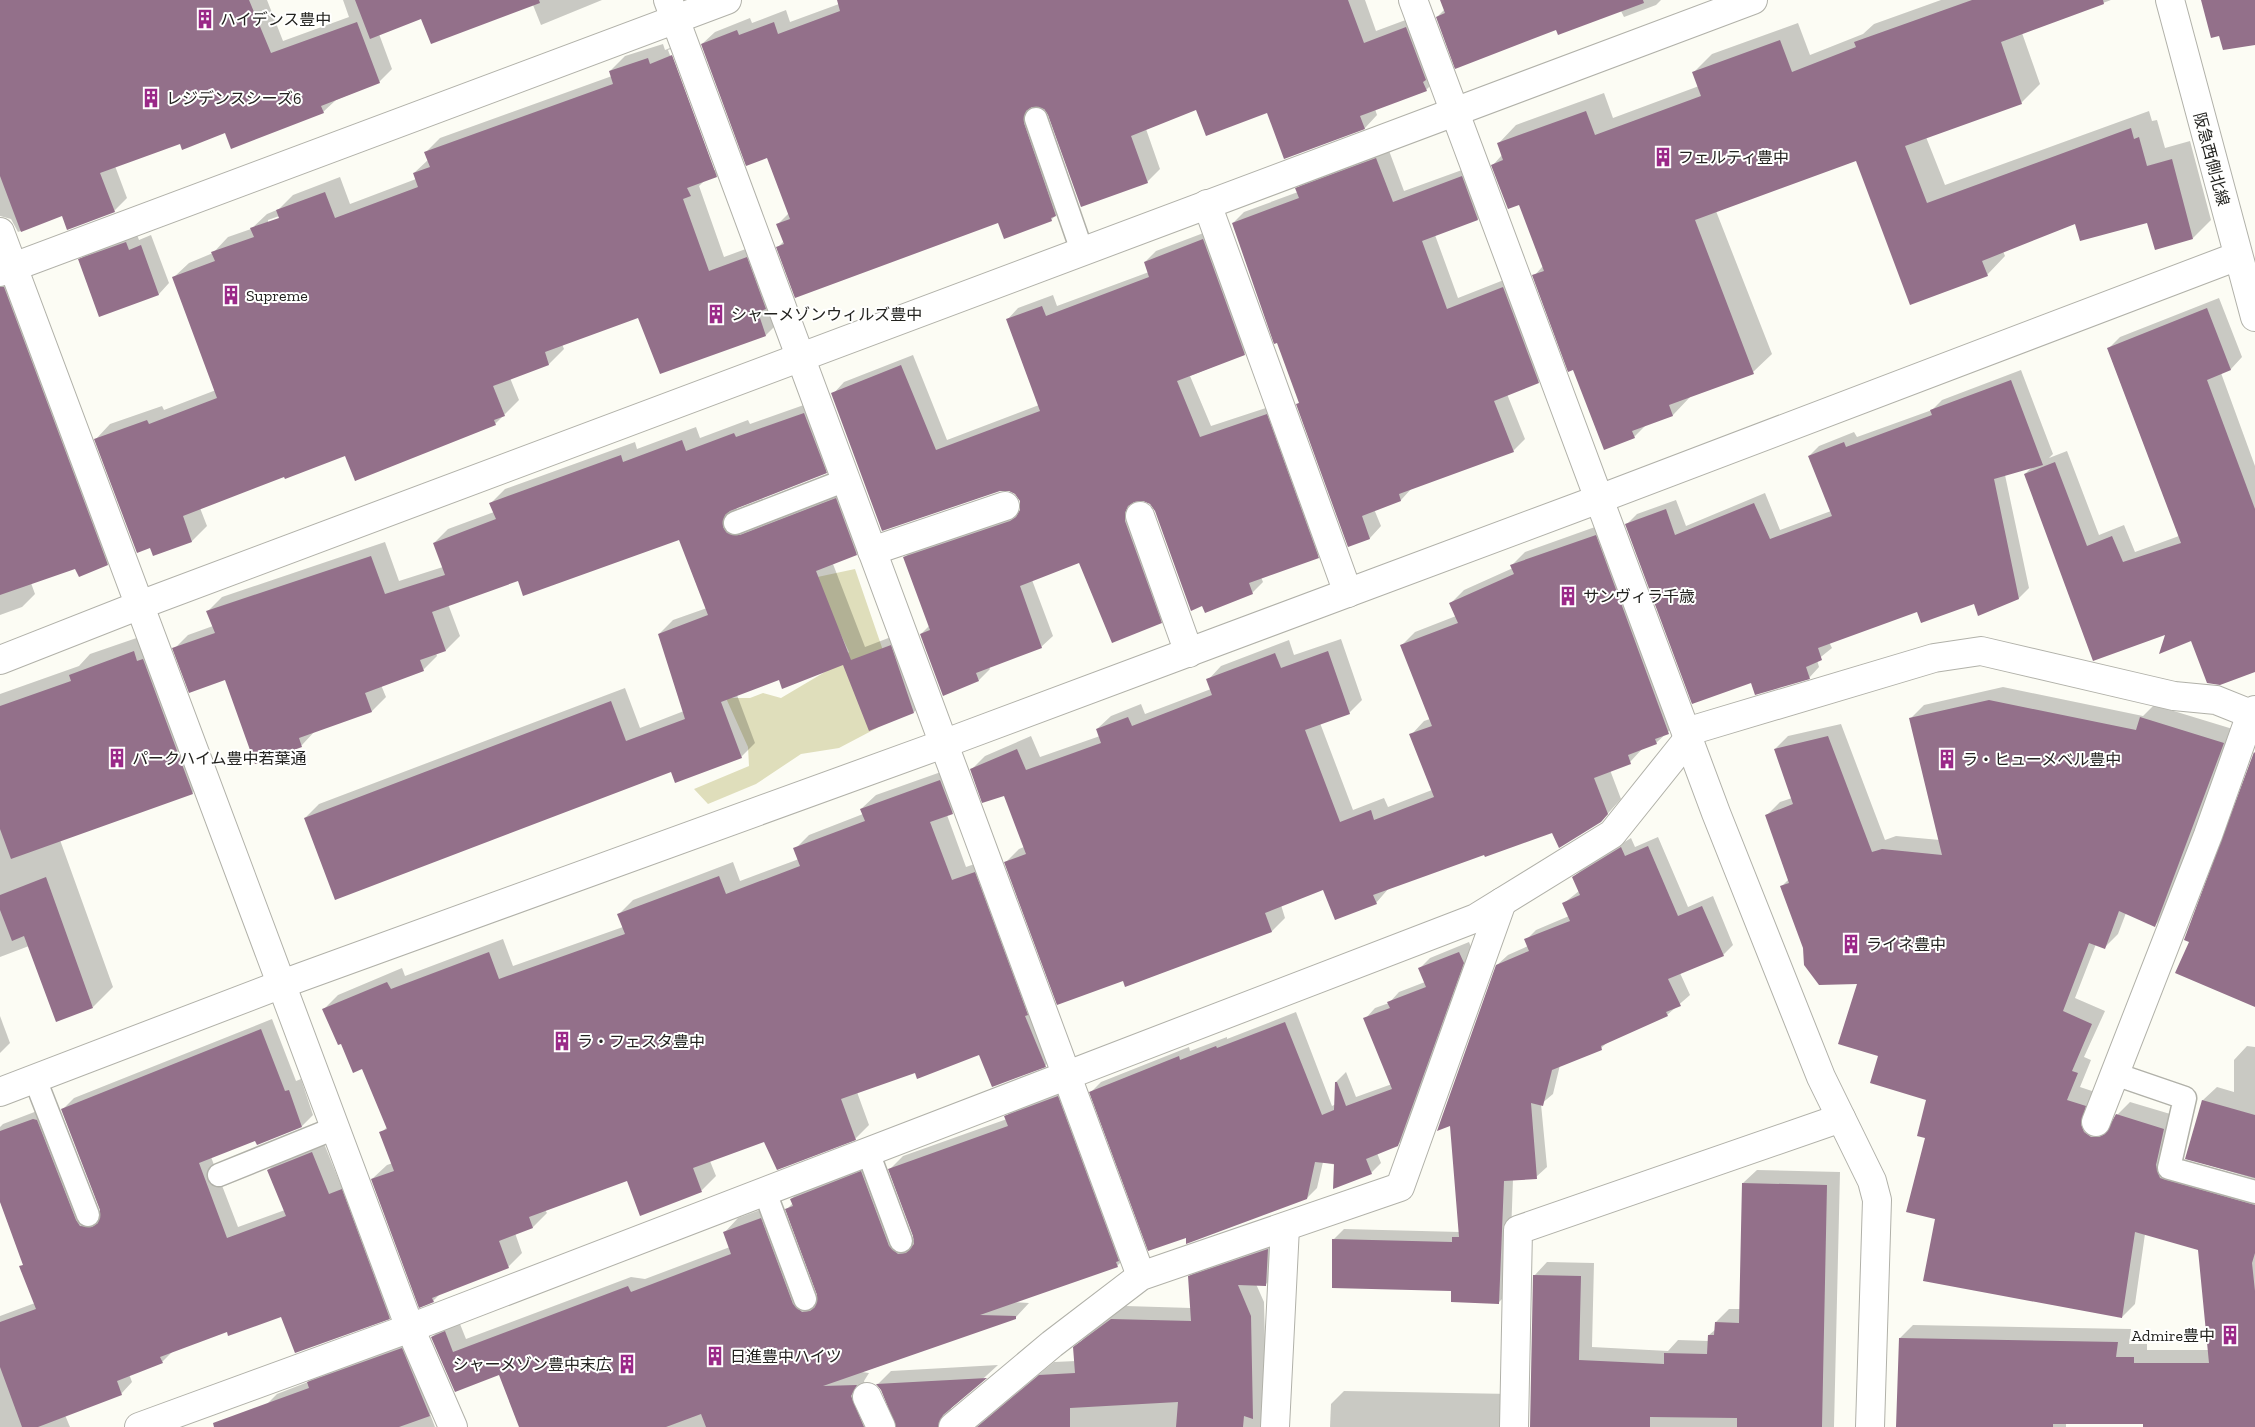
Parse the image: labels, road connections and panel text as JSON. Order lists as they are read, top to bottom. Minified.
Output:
{"streets":{"street":["阪急西側北線"]},"places":{"building":["ハイデンス豊中","レジデンスシーズ6","フェルティ豊中","Supreme","シャーメゾンウィルズ豊中","サンヴィラ千歳","パークハイム豊中若葉通","ラ・ヒューメベル豊中","ライネ豊中","ラ・フェスタ豊中","Admire豊中","日進豊中ハイツ","シャーメゾン豊中末広"]}}
